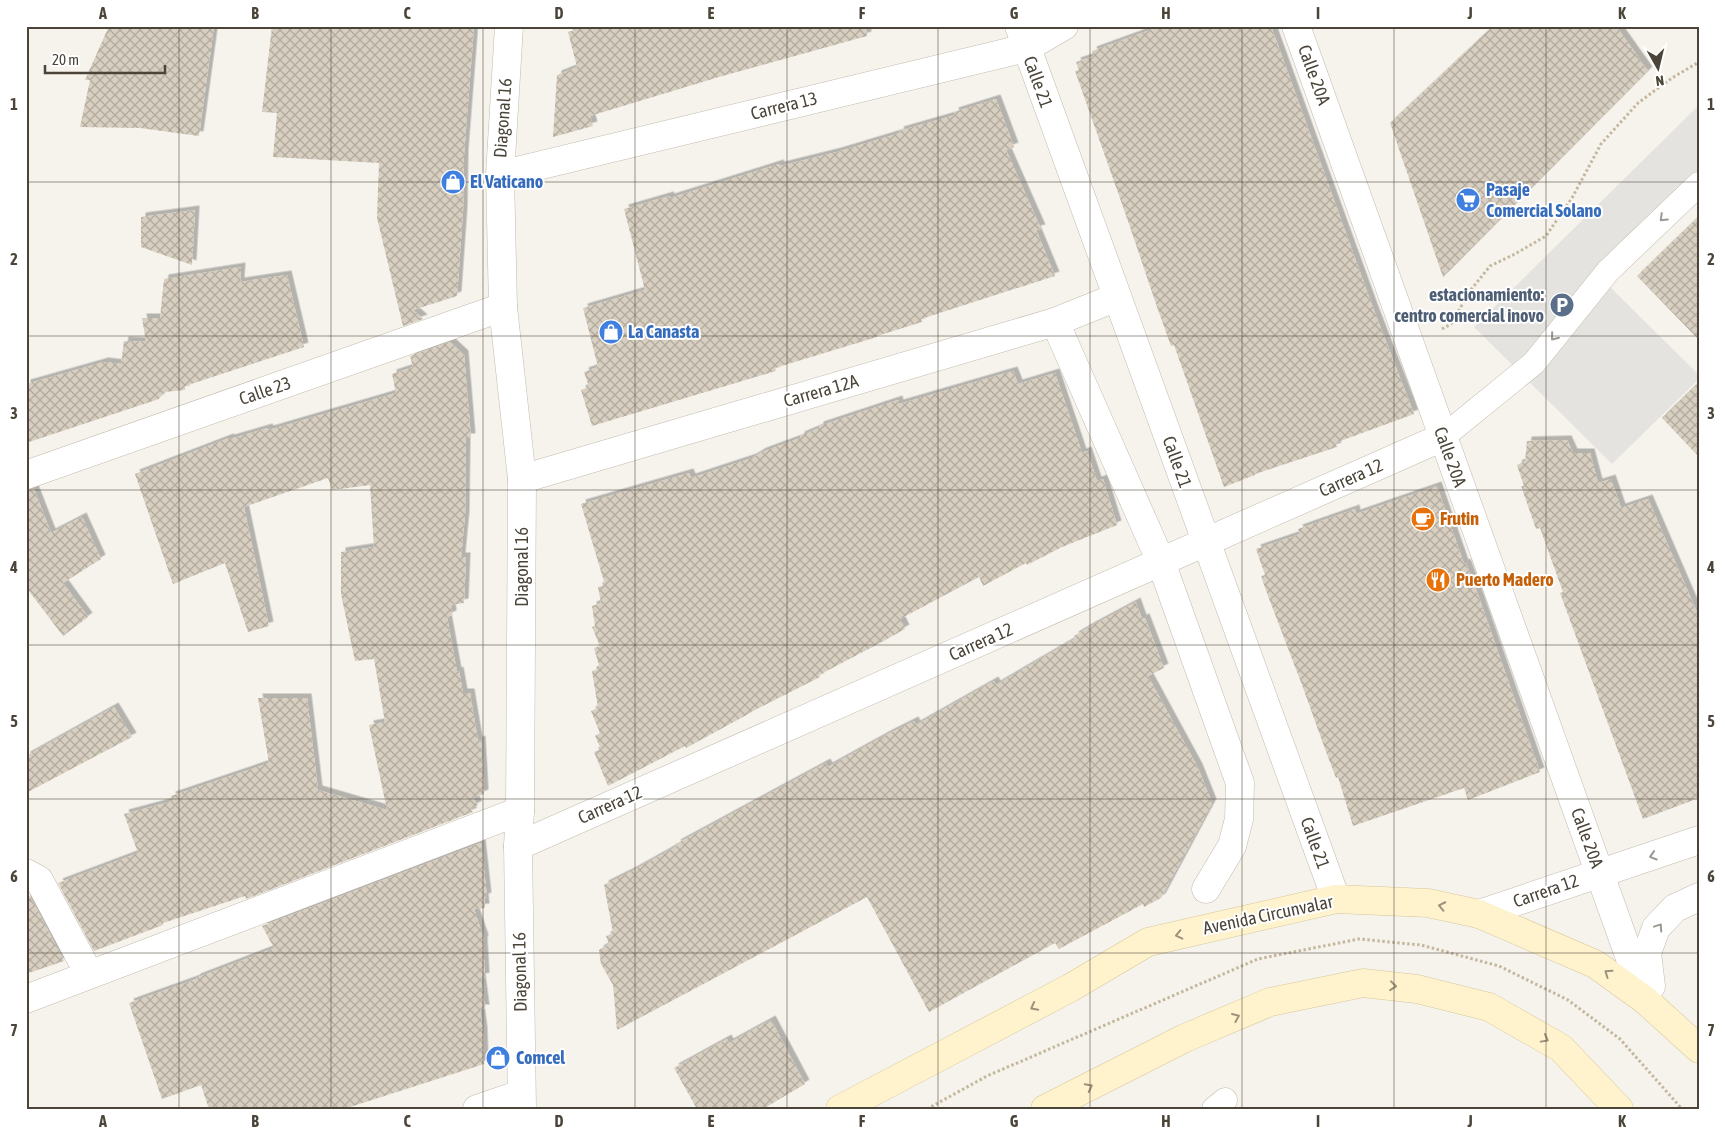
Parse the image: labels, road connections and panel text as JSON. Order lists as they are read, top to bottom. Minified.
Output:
{"streets":{"main road":["Avenida Circunvalar"],"street":["Calle 20A","Calle 21","Carrera 13","Diagonal 16","Calle 23","Carrera 12A","Carrera 12"]},"crossings":[["Calle 20A","Carrera 12"],["Calle 20A","Avenida Circunvalar"],["Calle 21","Carrera 13"],["Calle 21","Carrera 12A"],["Calle 21","Carrera 12"],["Calle 21","Avenida Circunvalar"],["Carrera 13","Diagonal 16"],["Diagonal 16","Calle 23"],["Diagonal 16","Carrera 12A"],["Diagonal 16","Carrera 12"],["Carrera 12","Avenida Circunvalar"]],"one_way":["Avenida Circunvalar"],"places":{"shop":["El Vaticano","La Canasta","Comcel"],"supermarket":["Pasaje Comercial Solano"],"parking":["estacionamiento: centro comercial inovo"],"cafe":["Frutin"],"restaurant":["Puerto Madero"]},"scale_bar":"20 m","north":"bottom","grid":{"columns":["A","B","C","D","E","F","G","H","I","J","K"],"rows":["1","2","3","4","5","6","7"]}}
